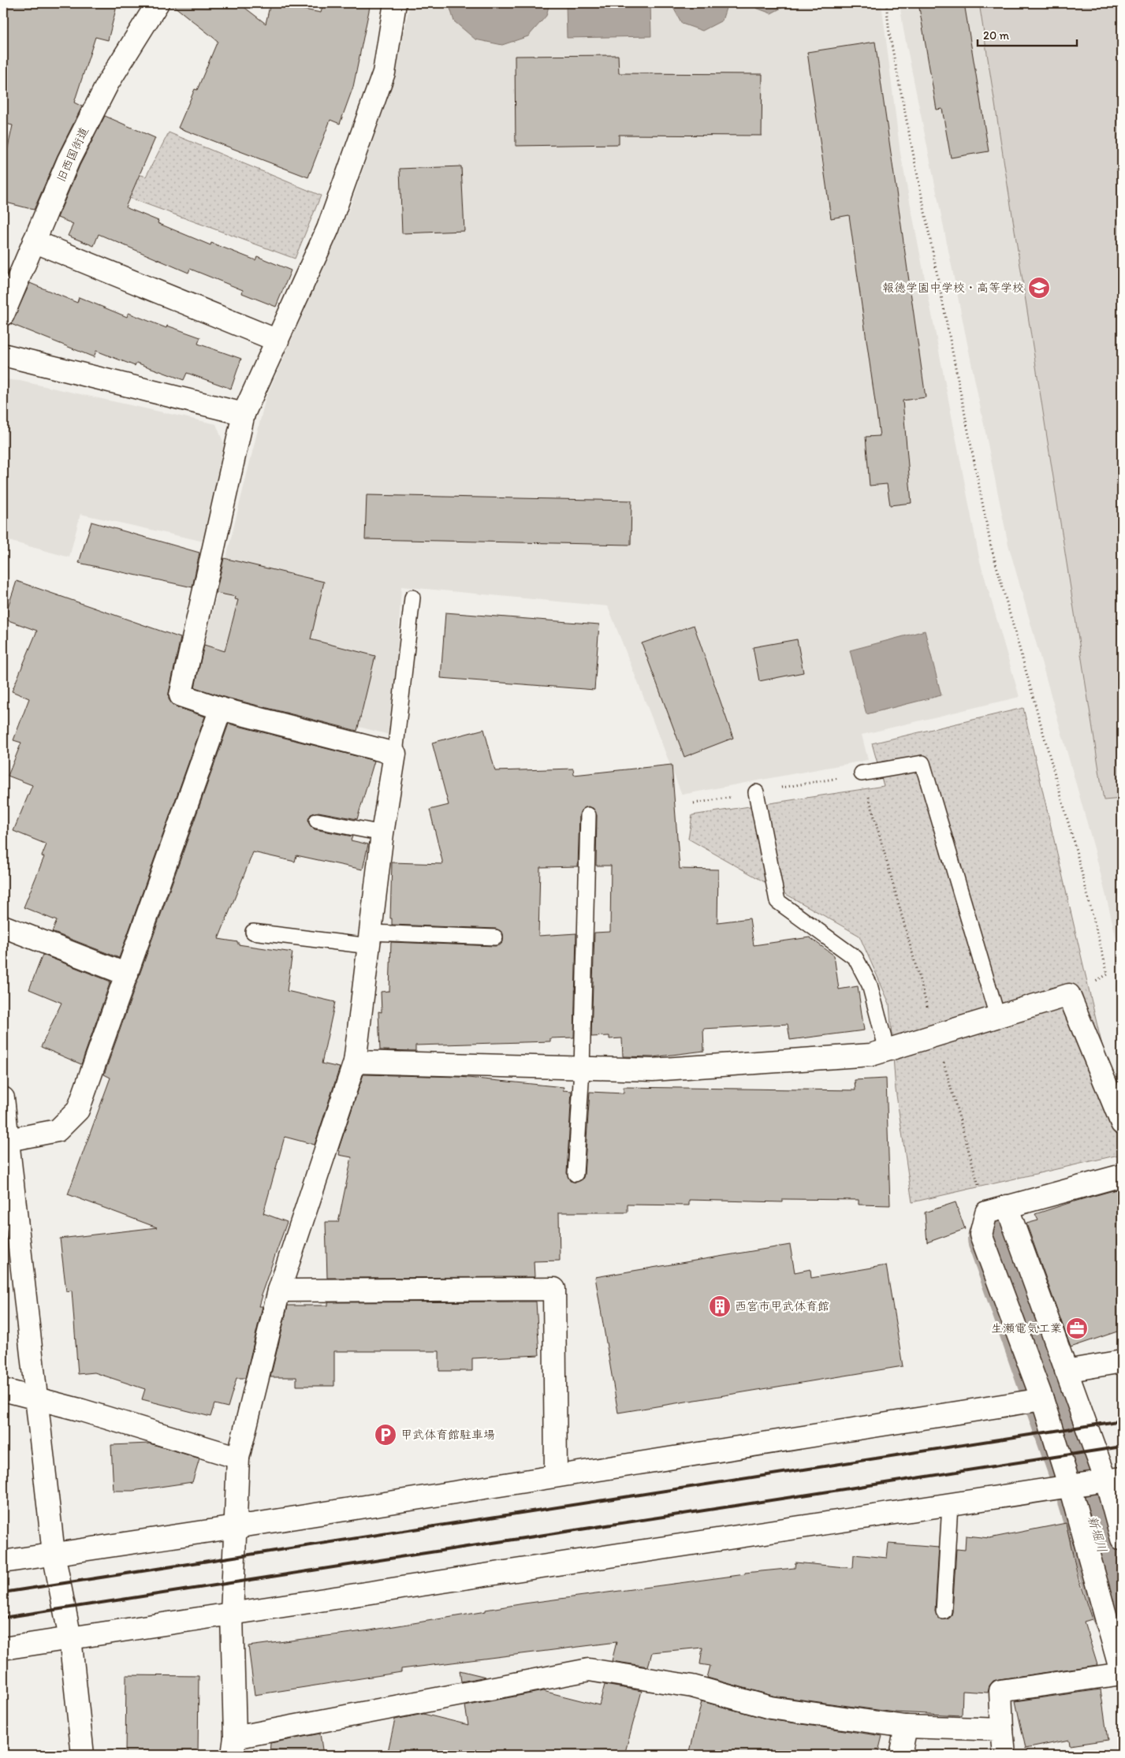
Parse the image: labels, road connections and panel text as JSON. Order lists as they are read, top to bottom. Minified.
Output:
{"streets":{"street":["旧西国街道"]},"water":["新堀川"],"places":{"school or university":["報徳学園中学校・高等学校"],"building":["西宮市甲武体育館"],"office":["生瀬電気工業"],"parking":["甲武体育館駐車場"]},"scale_bar":"20 m"}
